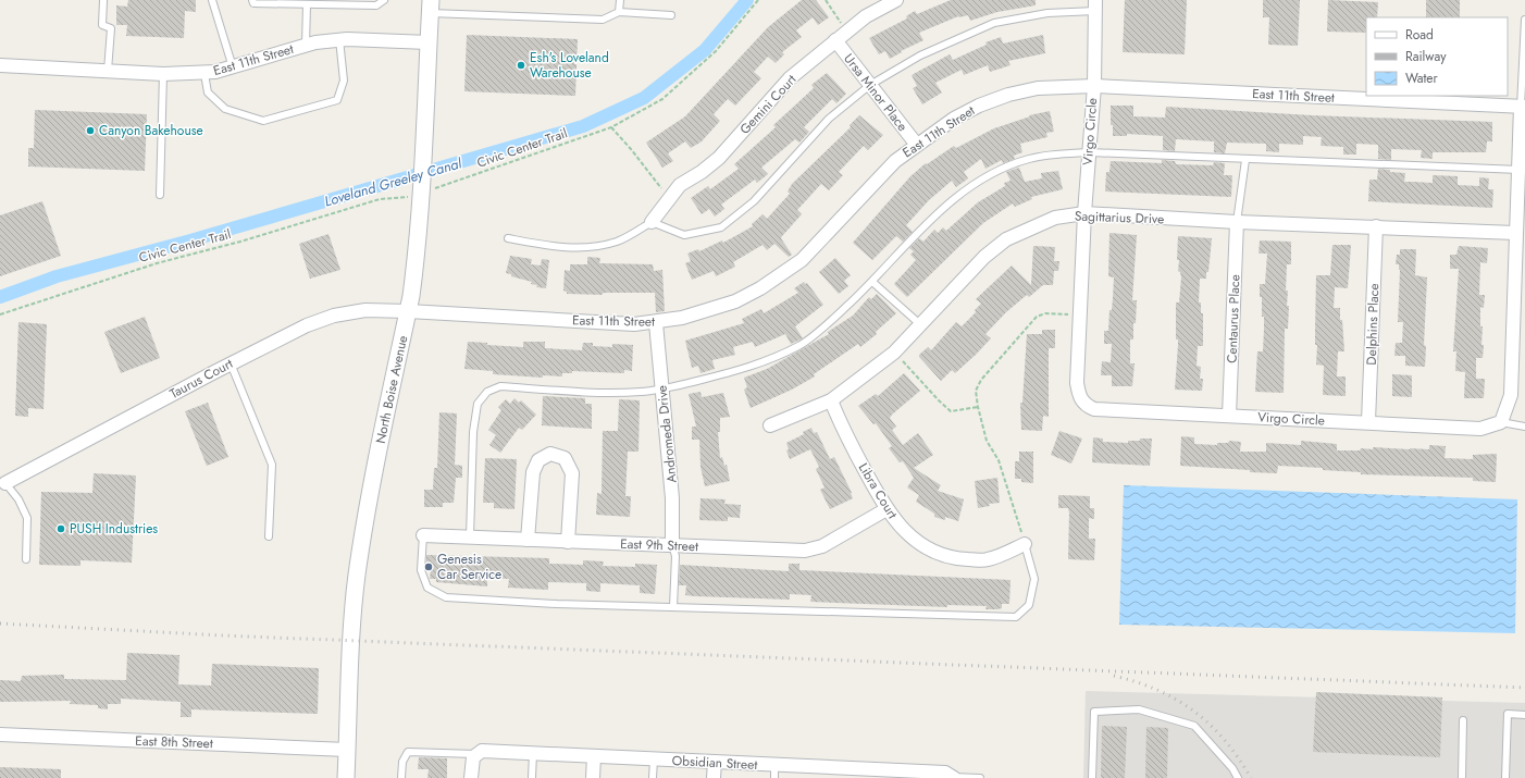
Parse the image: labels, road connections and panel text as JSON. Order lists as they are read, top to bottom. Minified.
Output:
{"streets":{"street":["East 11th Street","Ursa Minor Place","Gemini Court","Virgo Circle","Sagittarius Drive","Centaurus Place","Delphins Place","Taurus Court","North Boise Avenue","Andromeda Drive","Libra Court","East 9th Street","East 8th Street","Obsidian Street"],"path":["Civic Center Trail"]},"crossings":[["East 11th Street","Ursa Minor Place"],["East 11th Street","Virgo Circle"],["East 11th Street","Taurus Court"],["East 11th Street","North Boise Avenue"],["East 11th Street","Andromeda Drive"],["Ursa Minor Place","Gemini Court"],["Virgo Circle","Sagittarius Drive"],["Virgo Circle","Centaurus Place"],["Virgo Circle","Delphins Place"],["Civic Center Trail","North Boise Avenue"],["Sagittarius Drive","Centaurus Place"],["Sagittarius Drive","Delphins Place"],["Sagittarius Drive","Libra Court"],["Taurus Court","North Boise Avenue"],["North Boise Avenue","East 8th Street"],["Andromeda Drive","East 9th Street"],["Libra Court","East 9th Street"]],"water":["Loveland Greeley Canal"],"places":["Esh's Loveland Warehouse","Canyon Bakehouse","PUSH Industries","Genesis Car Service"],"legend":["Road","Railway","Water"]}
